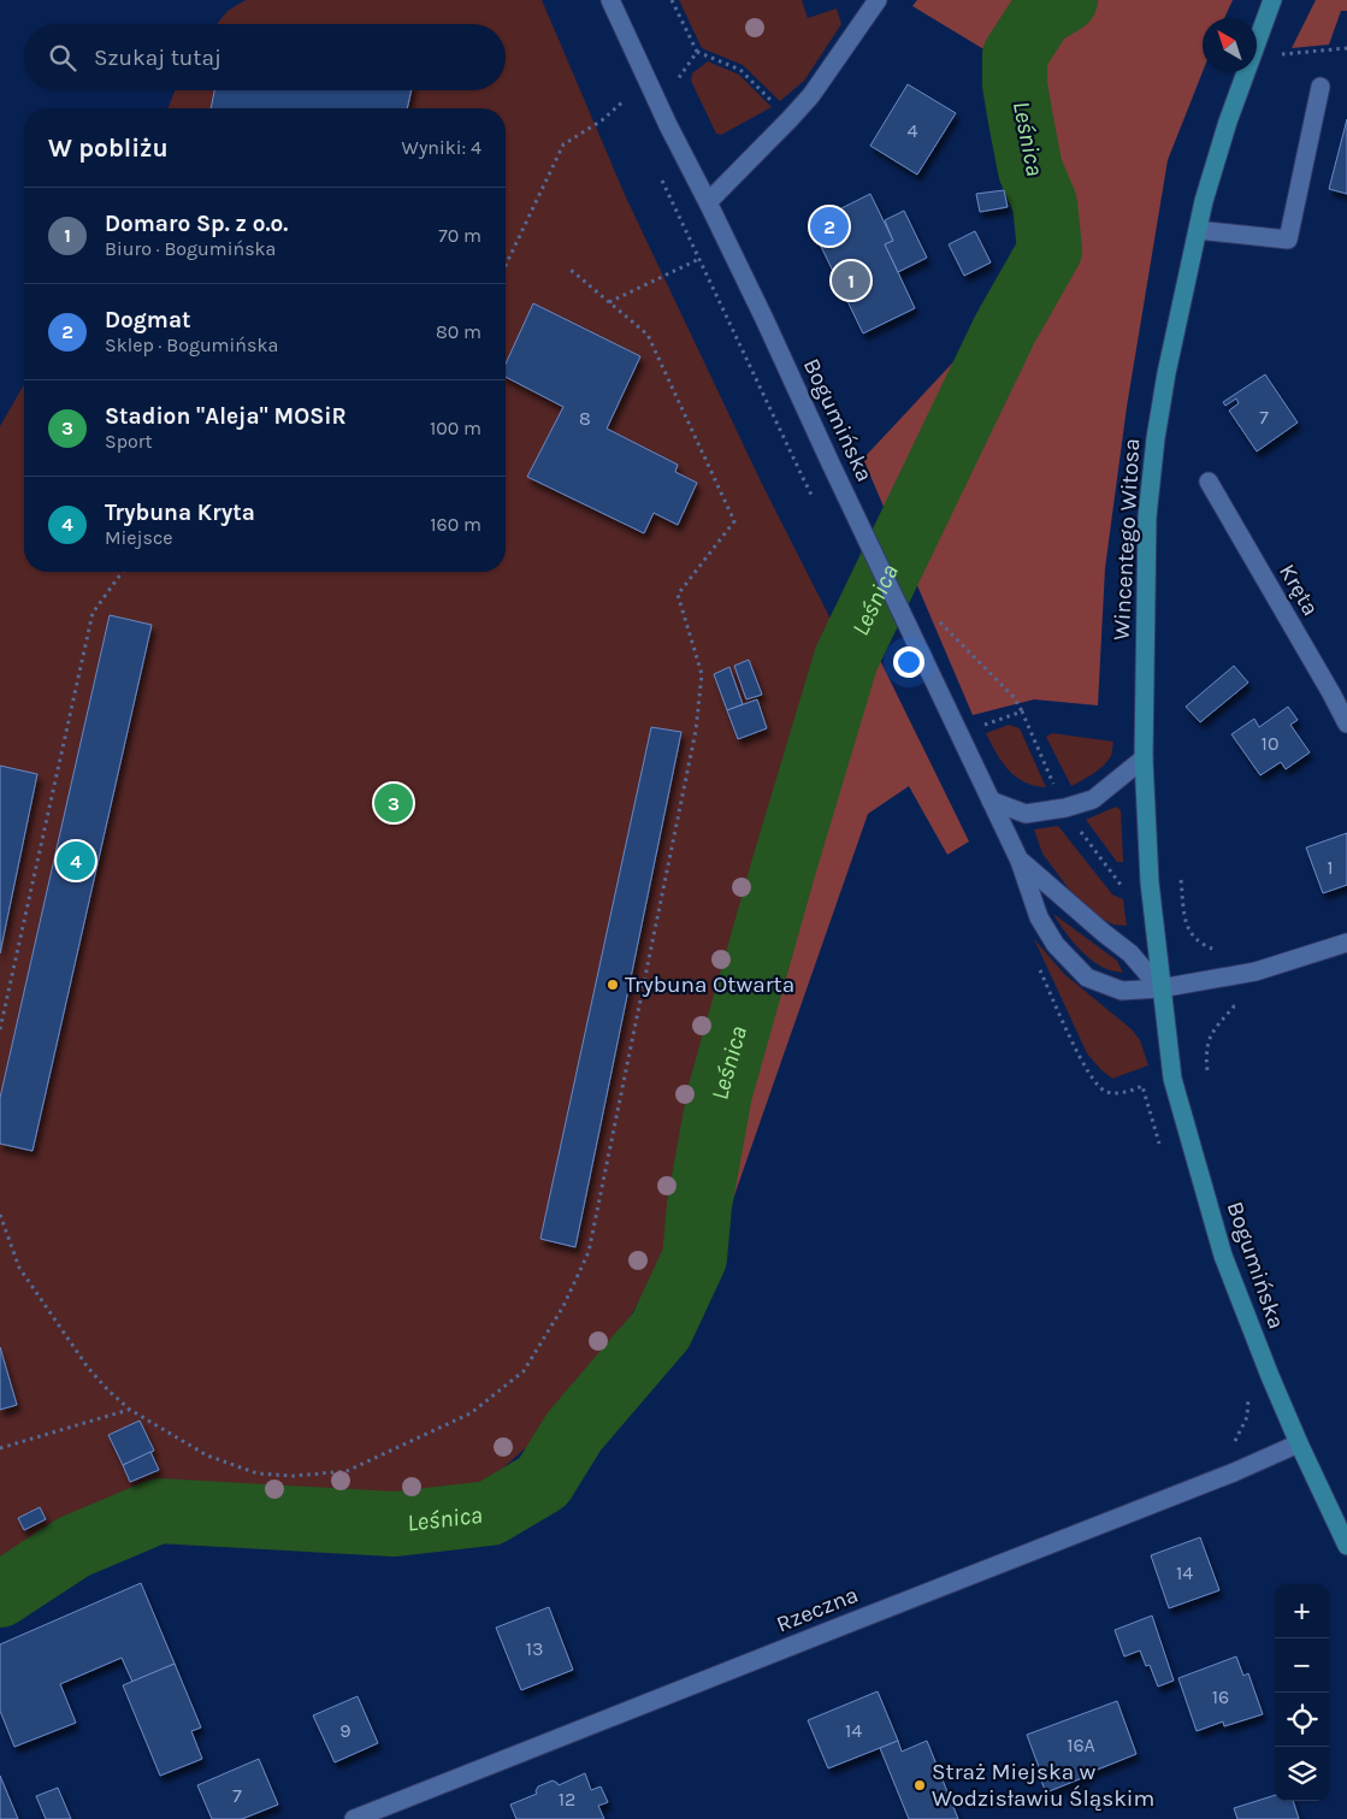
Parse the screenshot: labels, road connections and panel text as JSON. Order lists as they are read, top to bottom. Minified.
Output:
{"streets":{"main road":["Bogumińska","Wincentego Witosa"],"street":["Kręta","Rzeczna"]},"crossings":[["Bogumińska","Wincentego Witosa"],["Bogumińska","Rzeczna"]],"water":["Leśnica"],"places":["Trybuna Otwarta","Straż Miejska w Wodzisławiu Śląskim"],"house_numbers":["4","7","8","10","1","14","13","16","9","14","16A","7","12"],"north":"top left","page":{"search":"Szukaj tutaj","heading":["W pobliżu","Wyniki: 4"],"list":[{"mark":"1","name":"Domaro Sp. z o.o.","note":"Biuro · Bogumińska","value":"70 m"},{"mark":"2","name":"Dogmat","note":"Sklep · Bogumińska","value":"80 m"},{"mark":"3","name":"Stadion \"Aleja\" MOSiR","note":"Sport","value":"100 m"},{"mark":"4","name":"Trybuna Kryta","note":"Miejsce","value":"160 m"}],"pins":["2","1","3","4"],"map_buttons":["+","−"]}}
